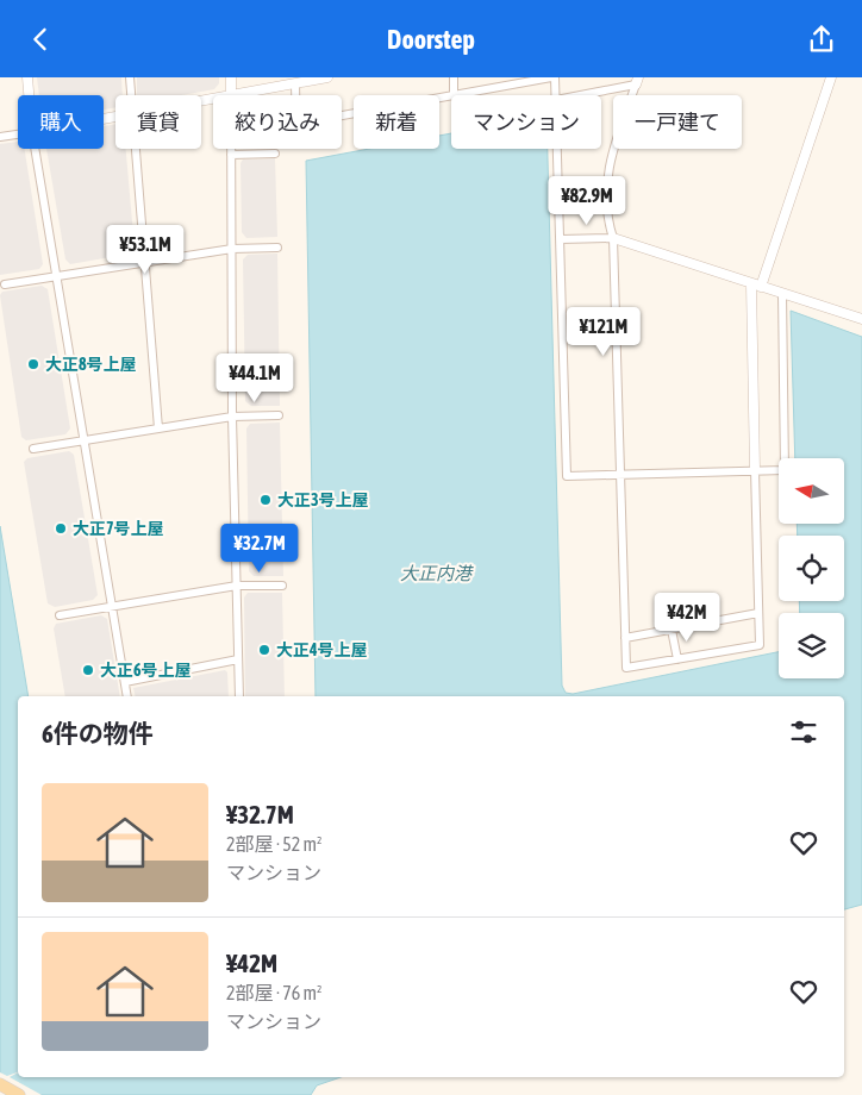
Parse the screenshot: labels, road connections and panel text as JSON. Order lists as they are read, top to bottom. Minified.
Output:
{"water":["大正内港"],"places":["大正8号上屋","大正3号上屋","大正7号上屋","大正4号上屋","大正6号上屋"],"north":"left","page":{"header":"Doorstep","chip":["購入","賃貸","絞り込み","新着","マンション","一戸建て"],"price":["¥82.9M","¥53.1M","¥121M","¥44.1M","¥32.7M","¥42M"],"heading":"6件の物件","list":[{"name":"¥32.7M","note":"2部屋 · 52 m² · マンション"},{"name":"¥42M","note":"2部屋 · 76 m² · マンション"}]}}
